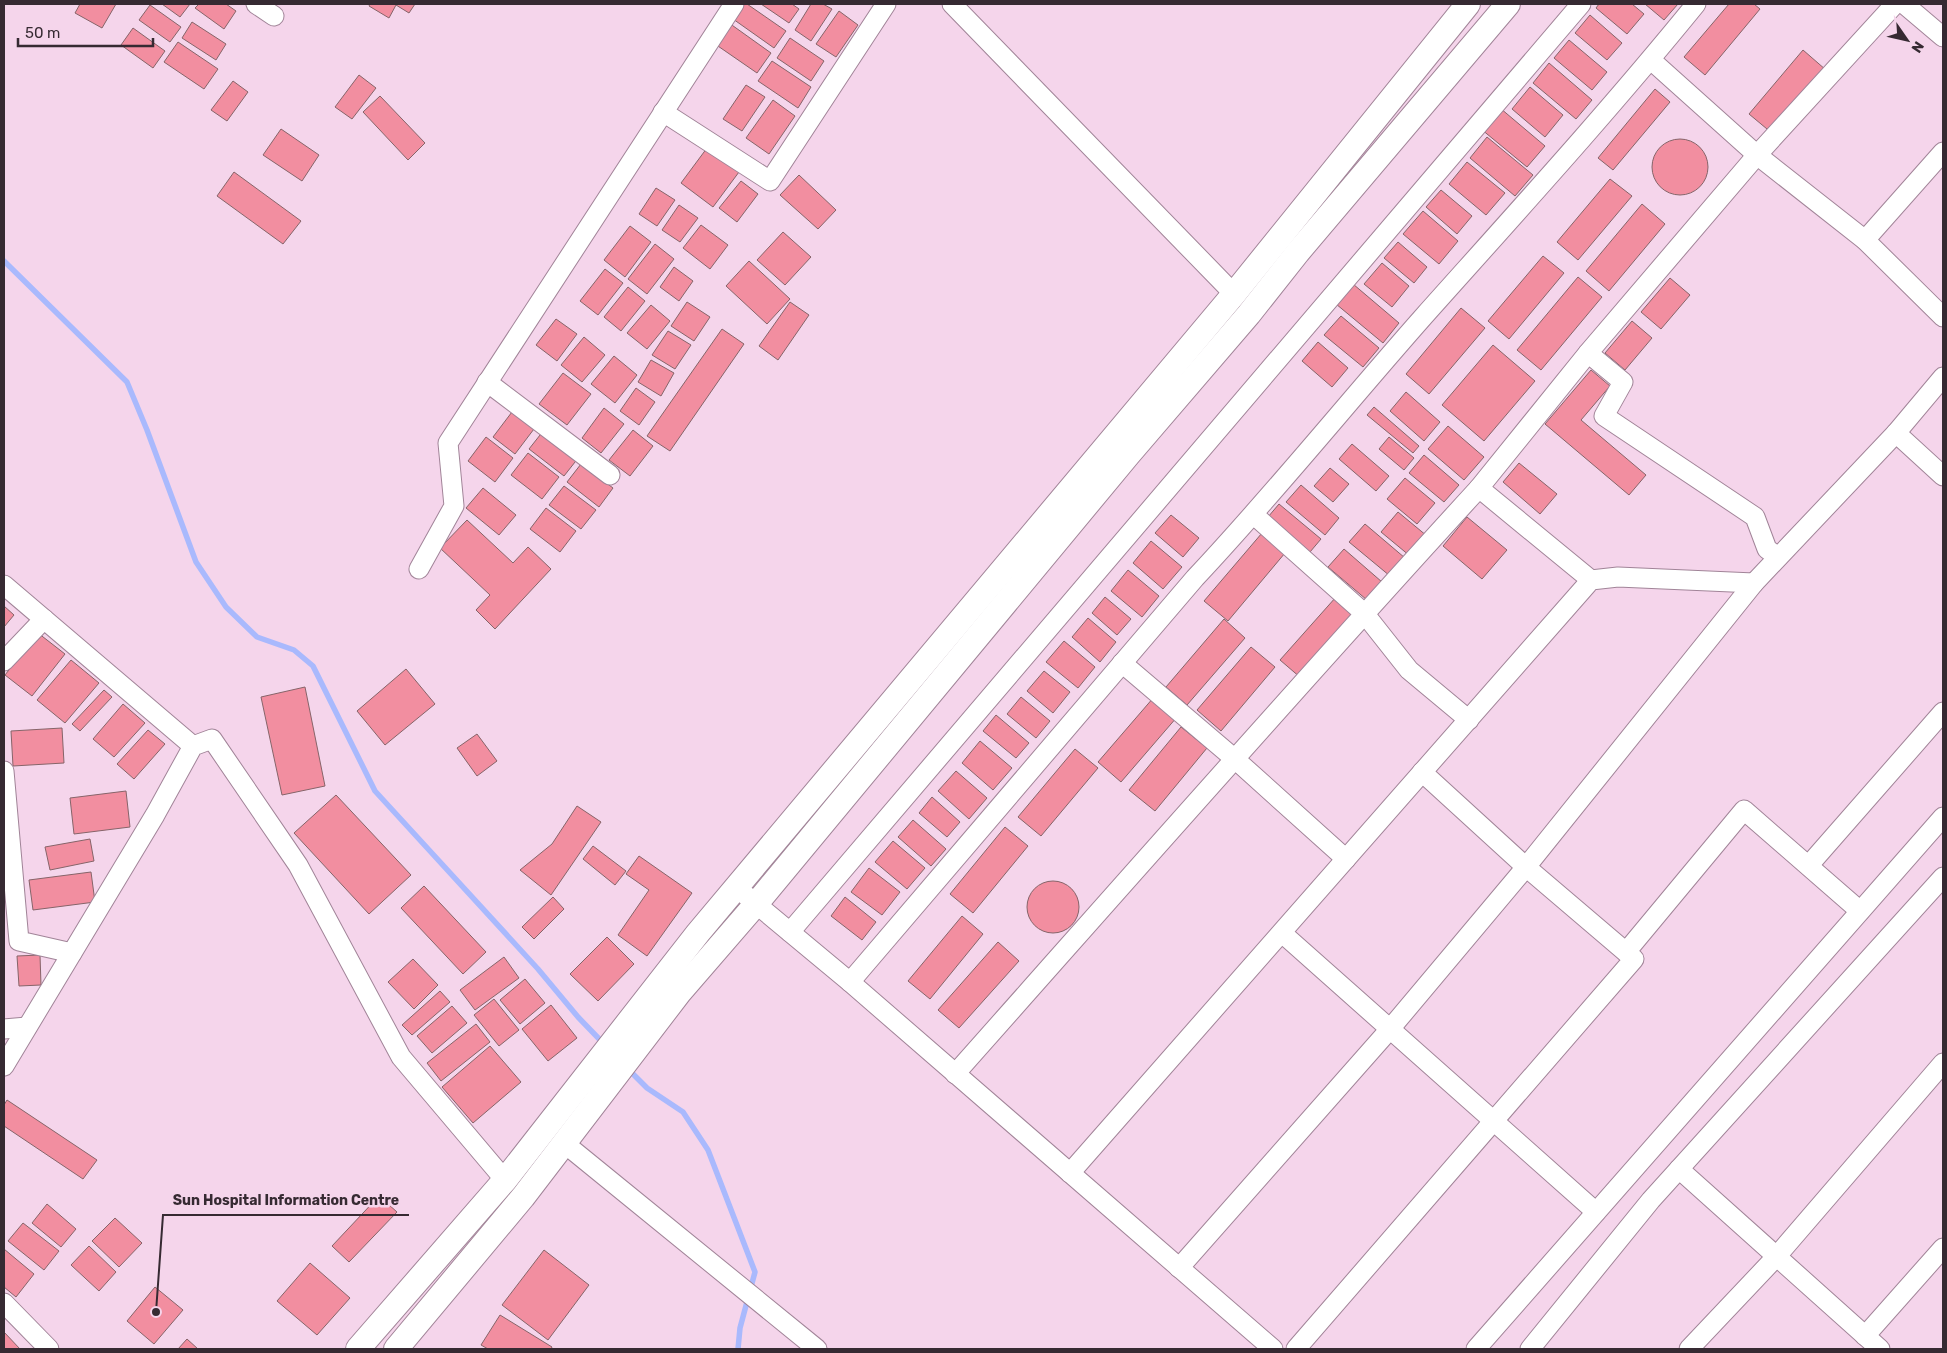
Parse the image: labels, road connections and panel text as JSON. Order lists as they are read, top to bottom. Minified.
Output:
{"places":["Sun Hospital Information Centre"],"scale_bar":"50 m","north":"bottom right"}
